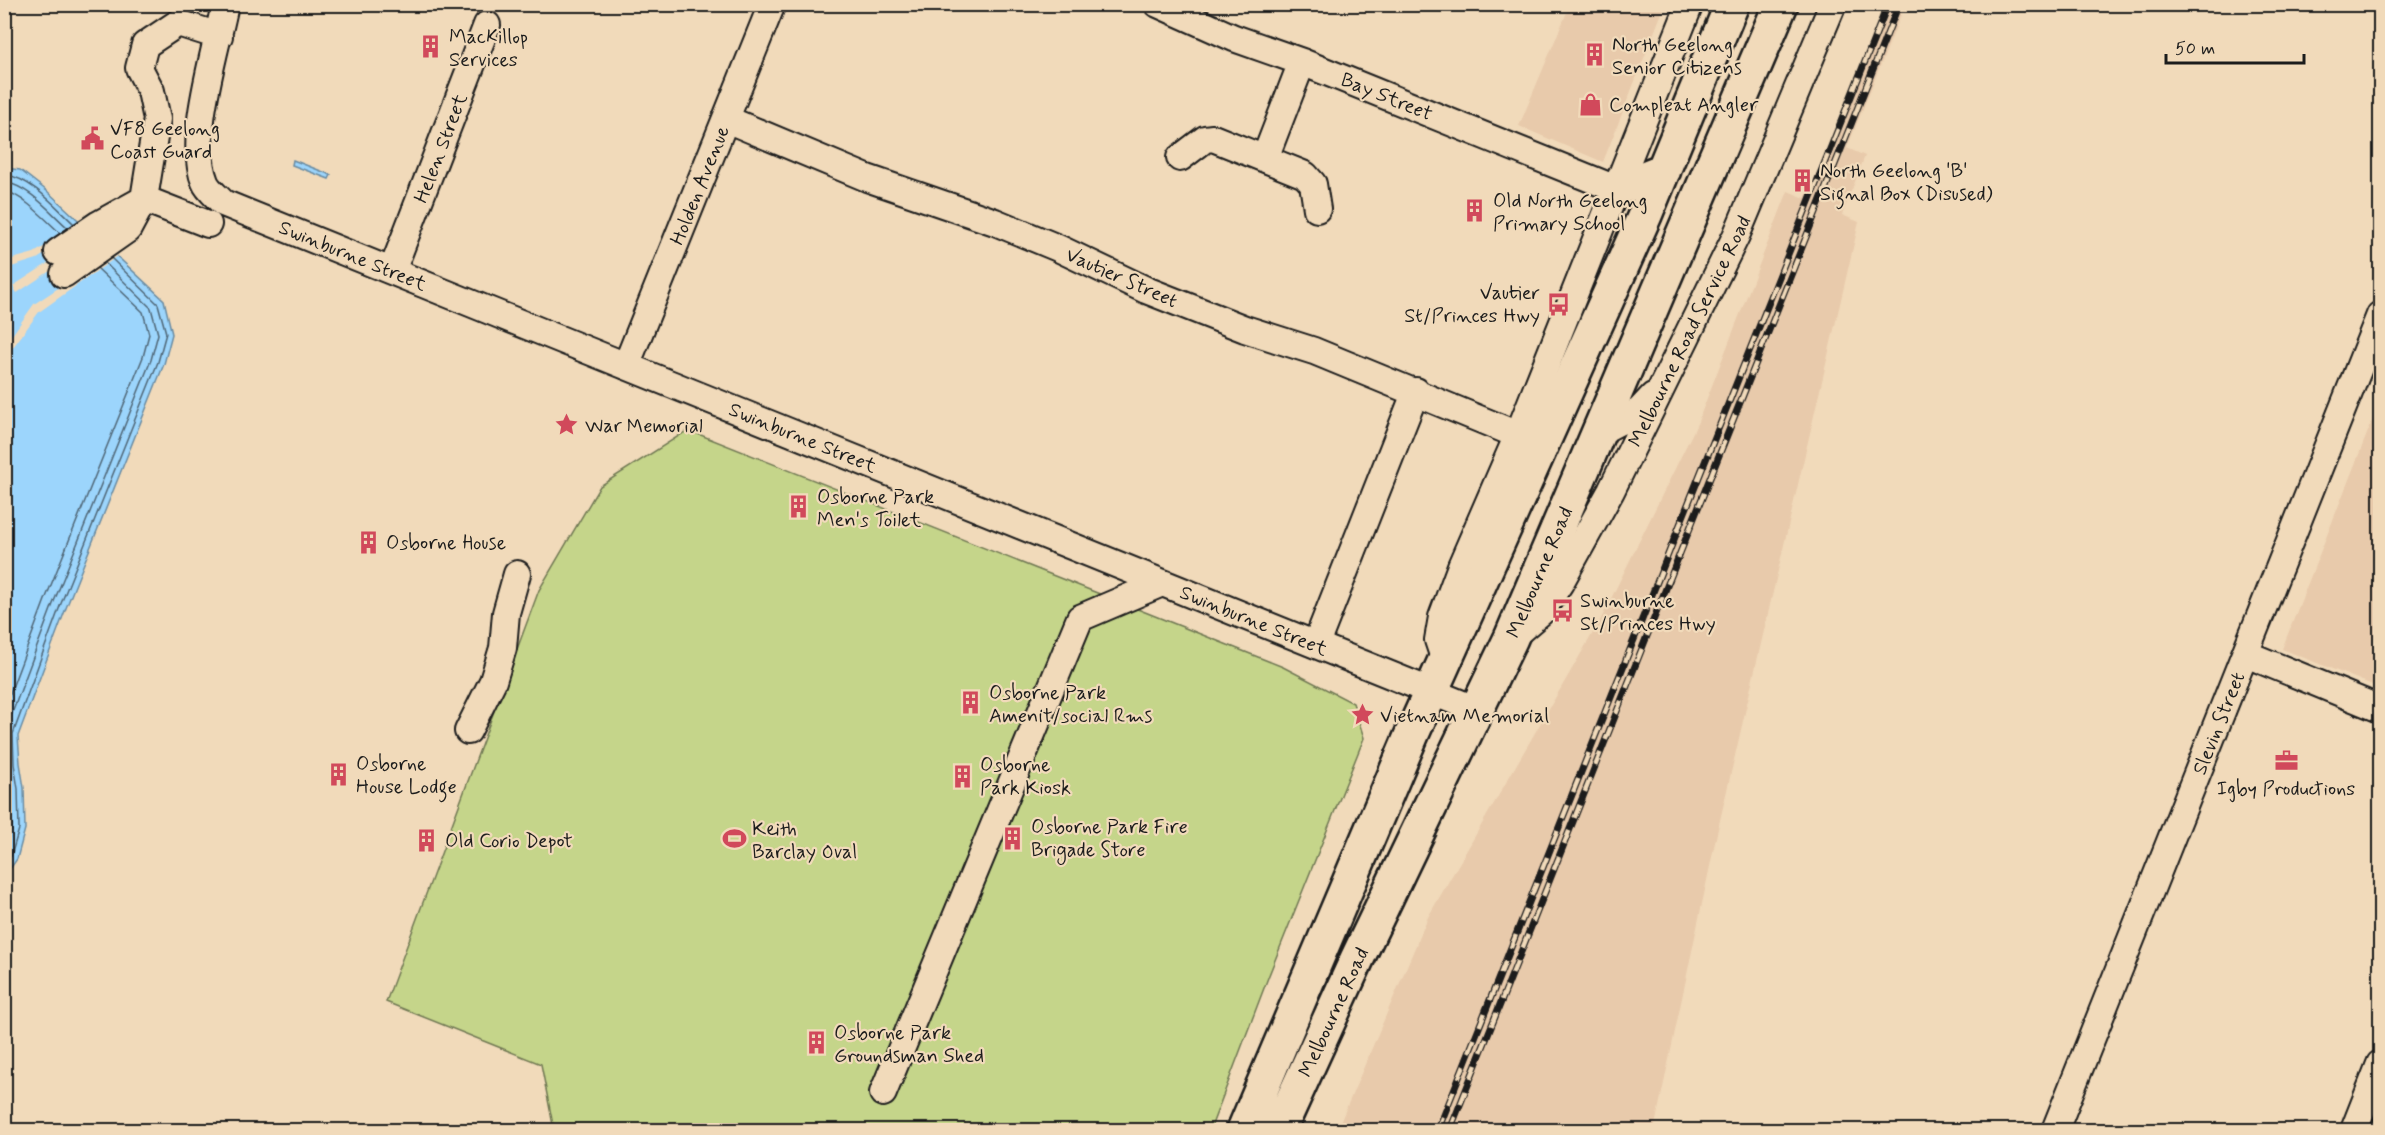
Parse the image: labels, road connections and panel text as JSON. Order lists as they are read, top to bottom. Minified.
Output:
{"streets":{"highway":["Melbourne Road"],"street":["Bay Street","Helen Street","Holden Avenue","Swinburne Street","Vautier Street","Melbourne Road Service Road","Slevin Street"]},"crossings":[["Helen Street","Swinburne Street"],["Holden Avenue","Swinburne Street"],["Holden Avenue","Vautier Street"],["Swinburne Street","Melbourne Road"],["Melbourne Road Service Road","Melbourne Road"]],"places":{"building":["MacKillop Services","North Geelong Senior Citizens","North Geelong 'B' Signal Box (Disused)","Old North Geelong Primary School","Osborne Park Men's Toilet","Osborne House","Osborne Park Amenit/social Rms","Osborne House Lodge","Osborne Park Kiosk","Osborne Park Fire Brigade Store","Old Corio Depot","Osborne Park Groundsman Shed"],"shop":["Compleat Angler"],"public building":["VF8 Geelong Coast Guard"],"bus stop":["Vautier St/Princes Hwy","Swinburne St/Princes Hwy"],"place":["War Memorial","Vietnam Memorial"],"office":["Igby Productions"],"sports":["Keith Barclay Oval"]},"scale_bar":"50 m"}
